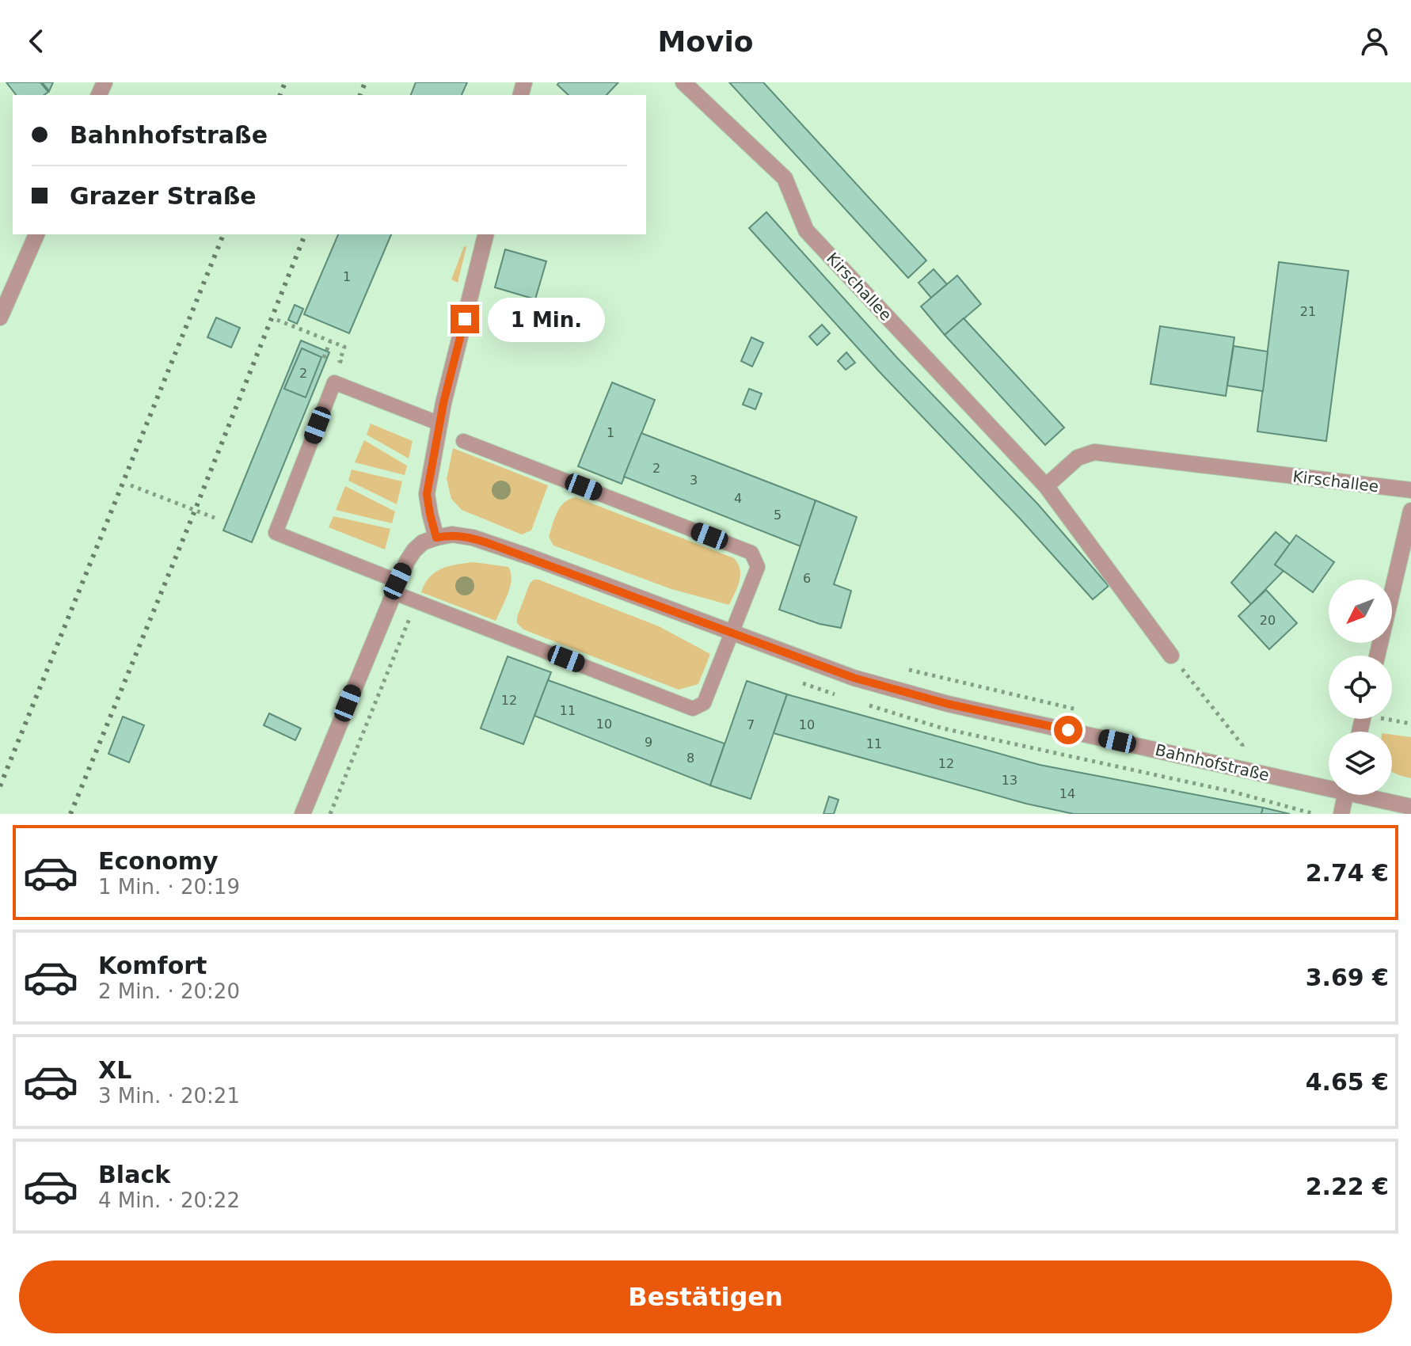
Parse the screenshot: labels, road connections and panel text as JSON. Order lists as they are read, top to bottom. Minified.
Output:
{"streets":{"street":["Kirschallee","Bahnhofstraße"]},"house_numbers":["1","21","2","1","2","3","4","5","6","20","12","11","10","7","10","9","11","8","12","13","14"],"north":"bottom left","page":{"header":"Movio","banner":["Bahnhofstraße","Grazer Straße"],"bubble":"1 Min.","list":[{"name":"Economy","note":"1 Min. · 20:19","value":"2.74 €"},{"name":"Komfort","note":"2 Min. · 20:20","value":"3.69 €"},{"name":"XL","note":"3 Min. · 20:21","value":"4.65 €"},{"name":"Black","note":"4 Min. · 20:22","value":"2.22 €"}],"buttons":"Bestätigen"}}
